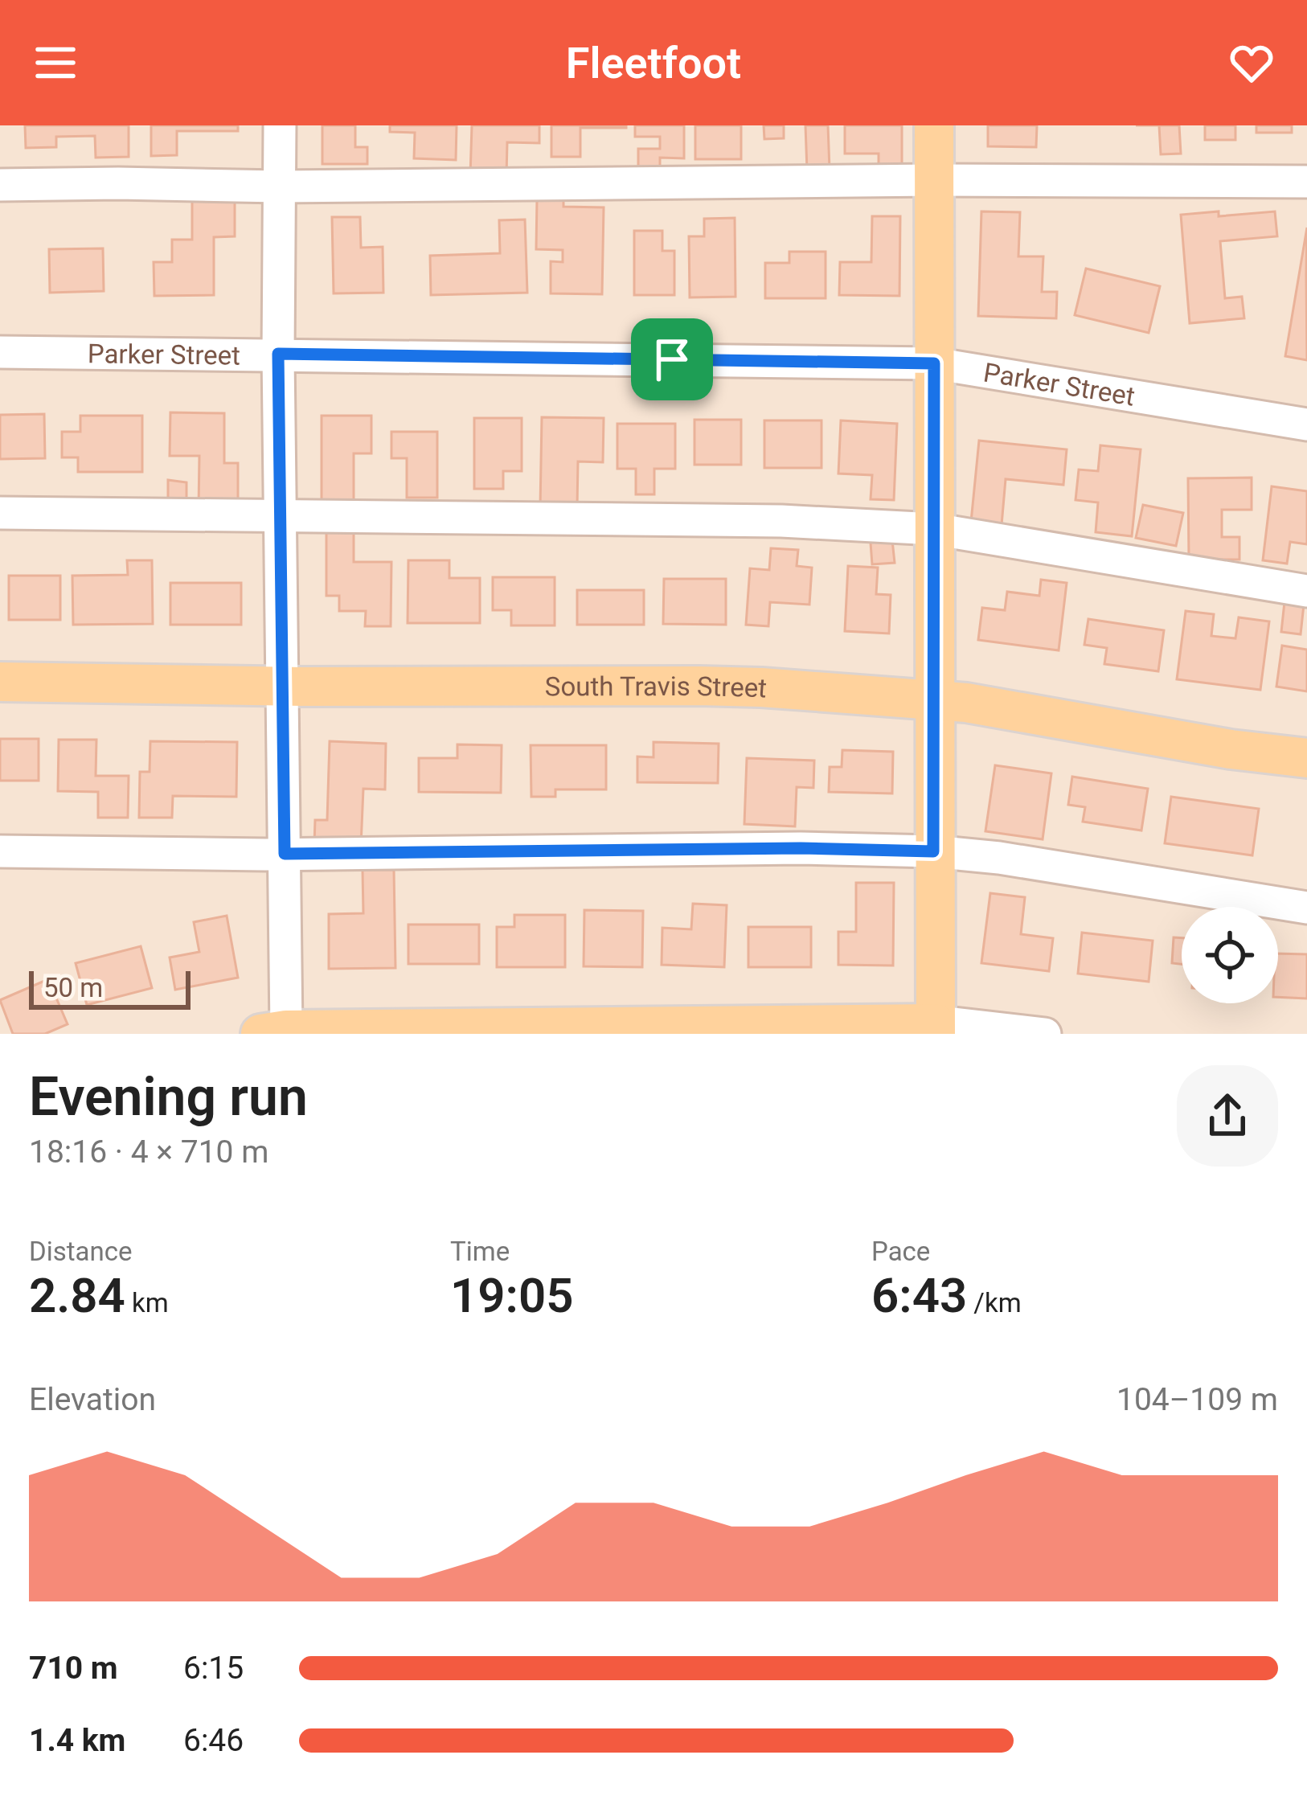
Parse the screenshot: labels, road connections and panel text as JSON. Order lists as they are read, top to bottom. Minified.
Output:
{"streets":{"main road":["South Travis Street"],"street":["Parker Street"]},"scale_bar":"50 m","page":{"header":"Fleetfoot","scale":"50 m","heading":["Evening run","18:16 · 4 × 710 m"],"stats":[["Distance","2.84 km"],["Time","19:05"],["Pace","6:43 /km"]],"chart":["Elevation","104–109 m"],"list":[{"name":"710 m","note":"6:15"},{"name":"1.4 km","note":"6:46"}]}}
